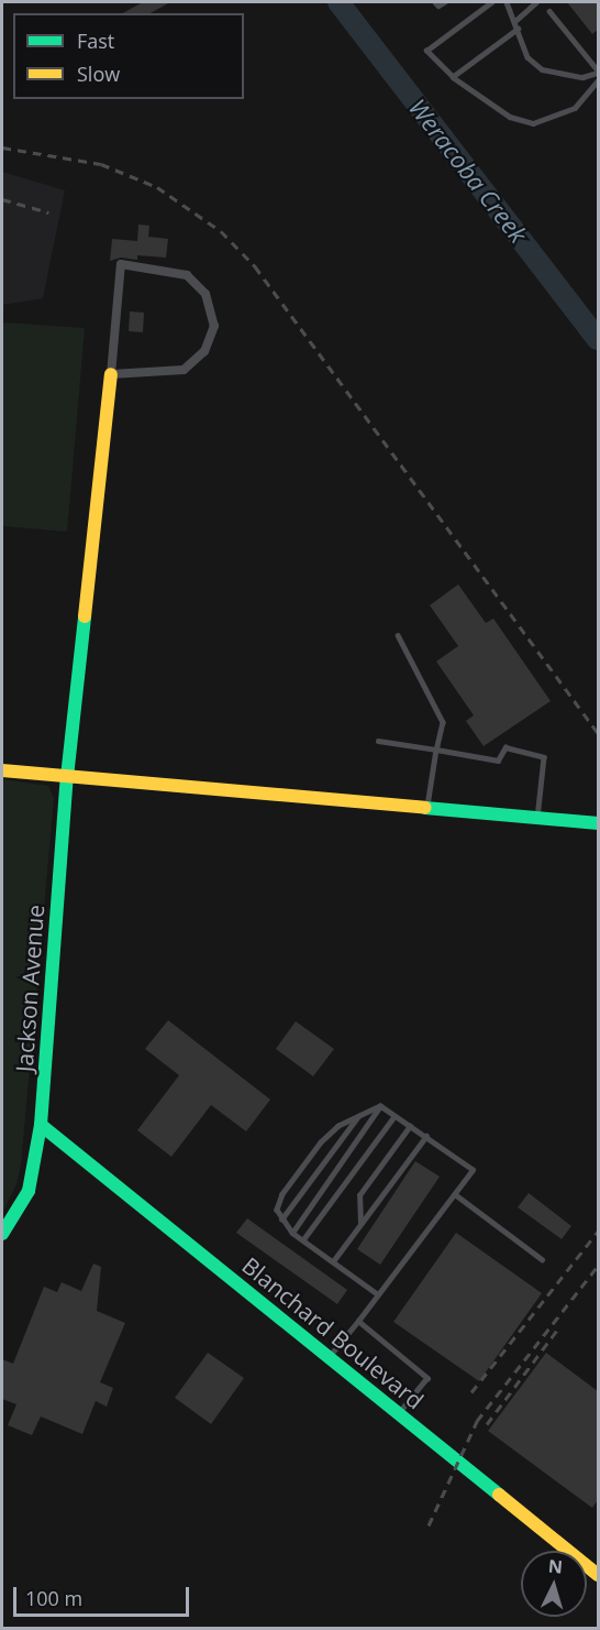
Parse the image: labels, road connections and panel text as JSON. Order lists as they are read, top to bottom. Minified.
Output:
{"streets":{"street":["Jackson Avenue","Blanchard Boulevard"]},"crossings":[["Jackson Avenue","Blanchard Boulevard"]],"water":["Weracoba Creek"],"legend":["Fast","Slow"],"scale_bar":"100 m","north":"top"}
